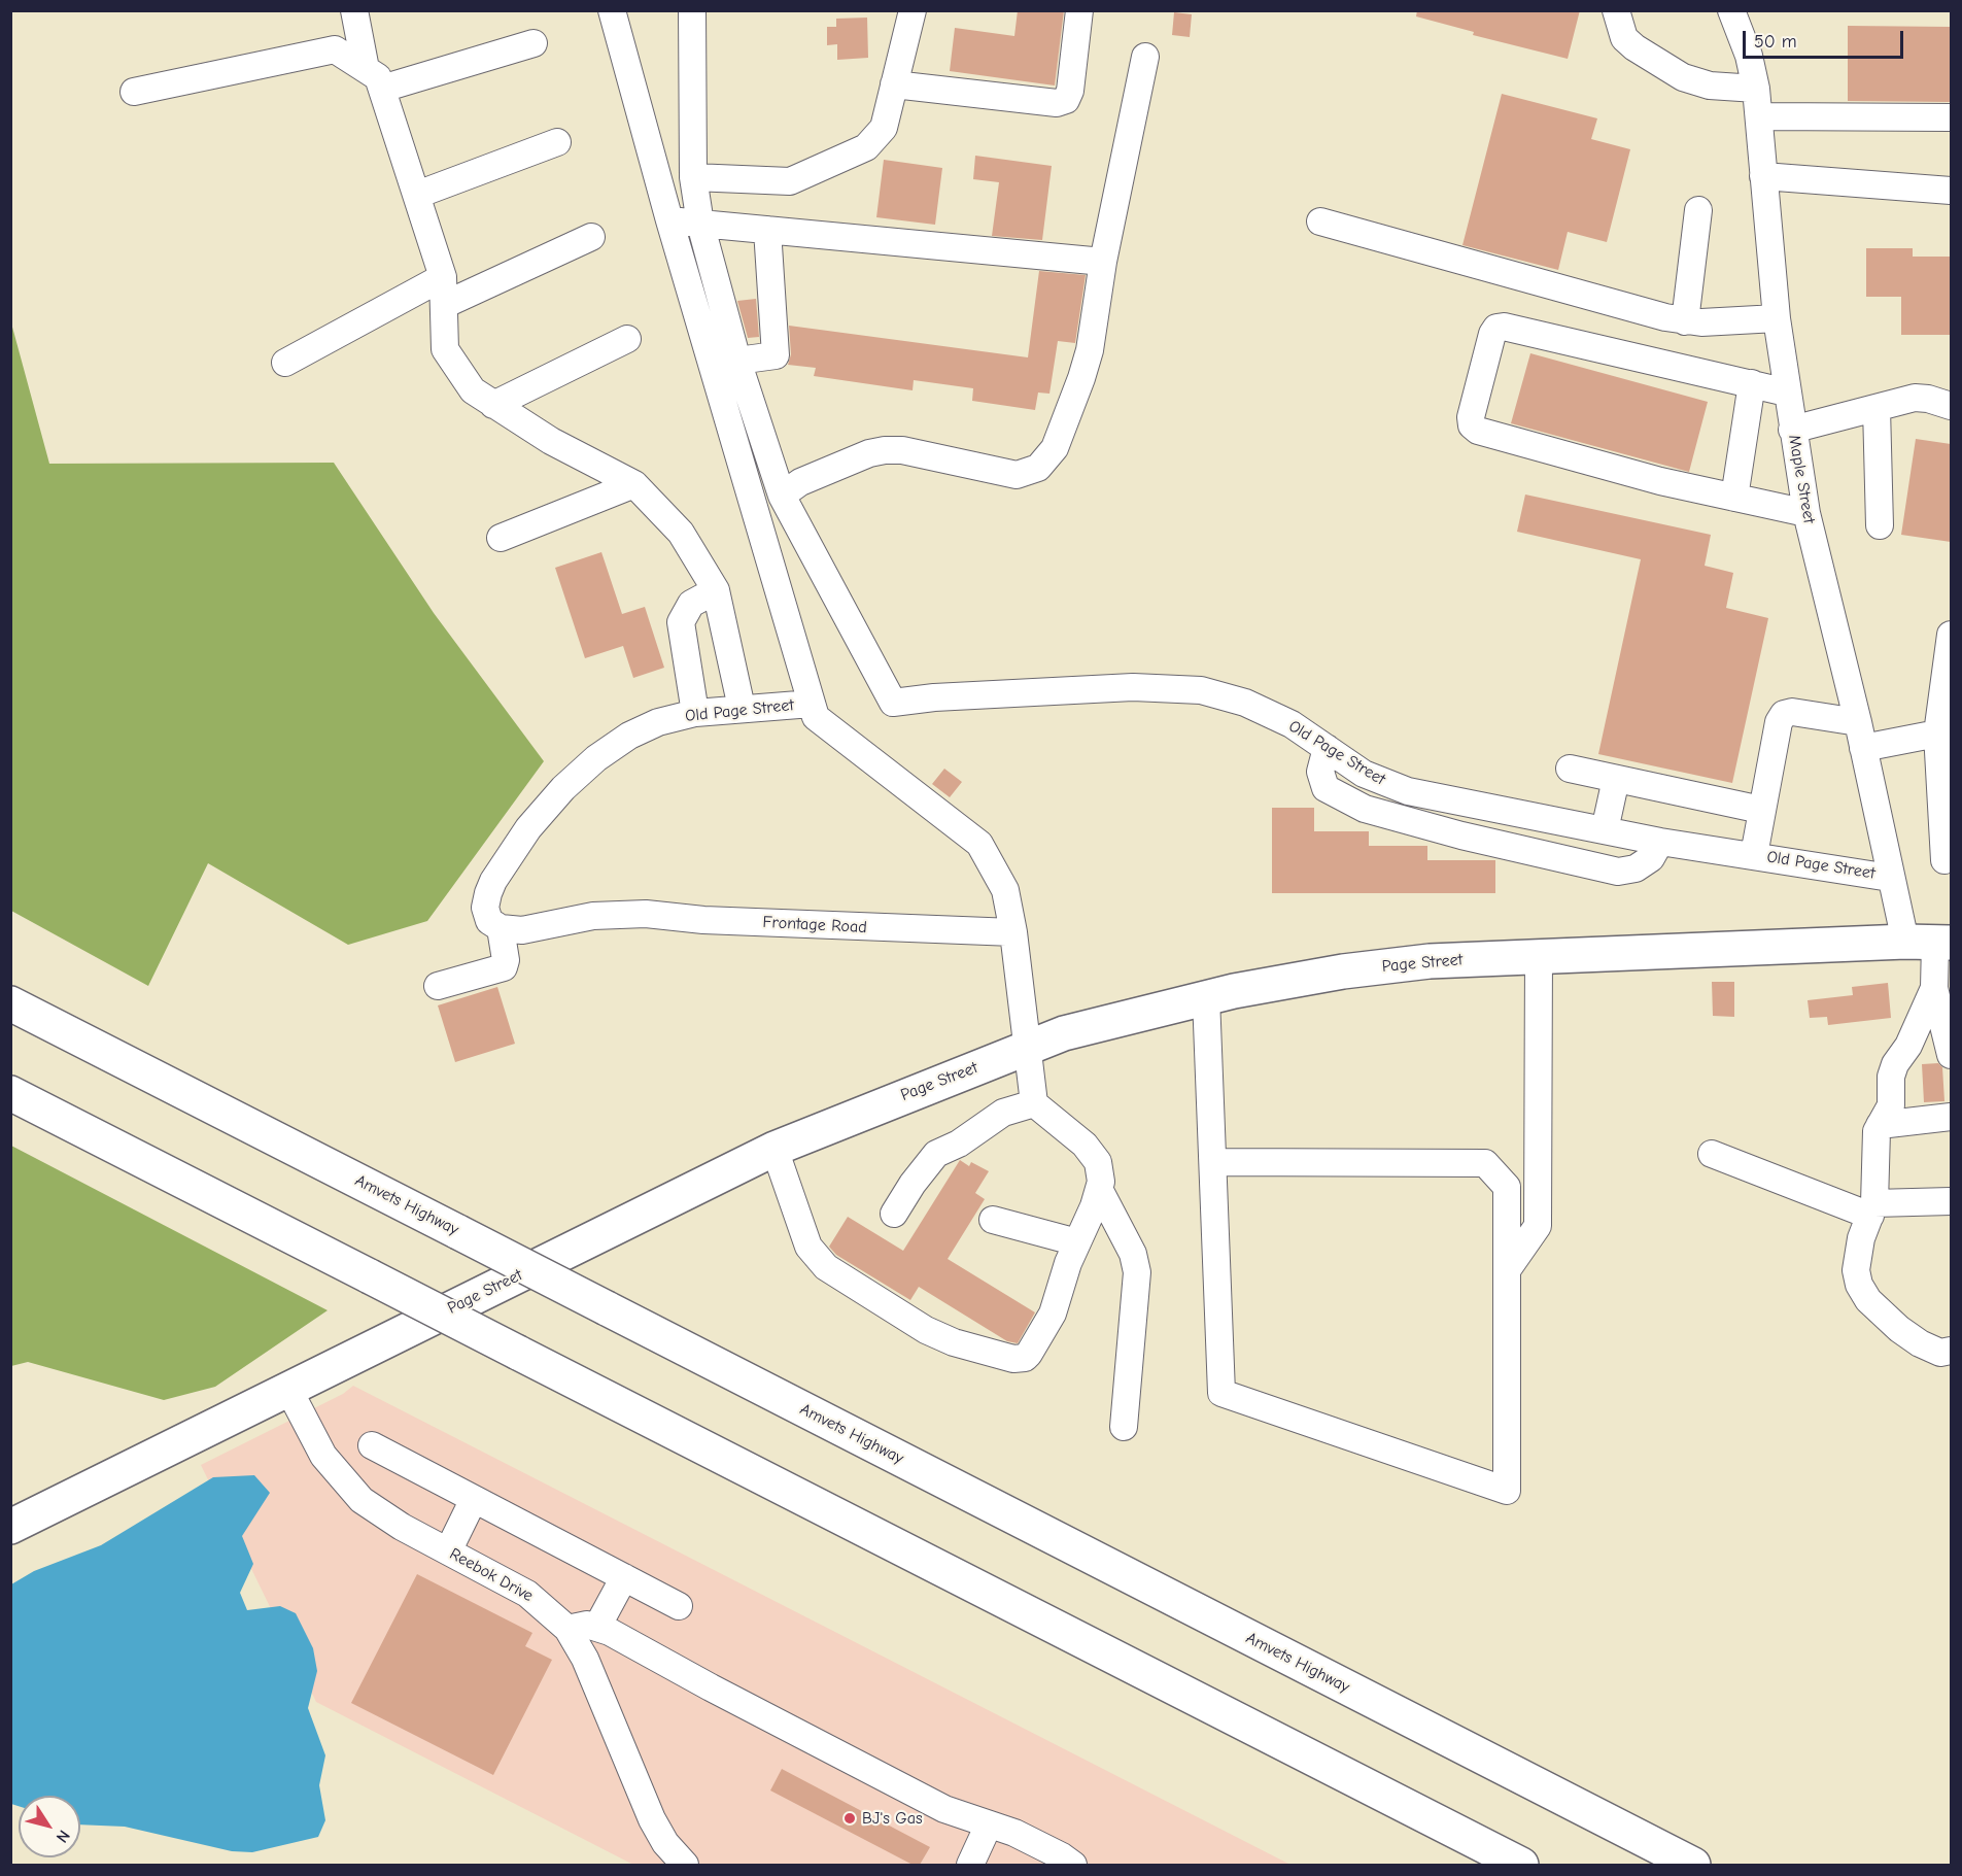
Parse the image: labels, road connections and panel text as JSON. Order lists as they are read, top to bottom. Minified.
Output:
{"streets":{"main road":["Page Street","Amvets Highway"],"street":["Maple Street","Old Page Street","Frontage Road","Reebok Drive"]},"crossings":[["Maple Street","Old Page Street"],["Maple Street","Page Street"],["Old Page Street","Frontage Road"],["Page Street","Reebok Drive"]],"places":["BJ's Gas"],"scale_bar":"50 m","north":"bottom right"}
